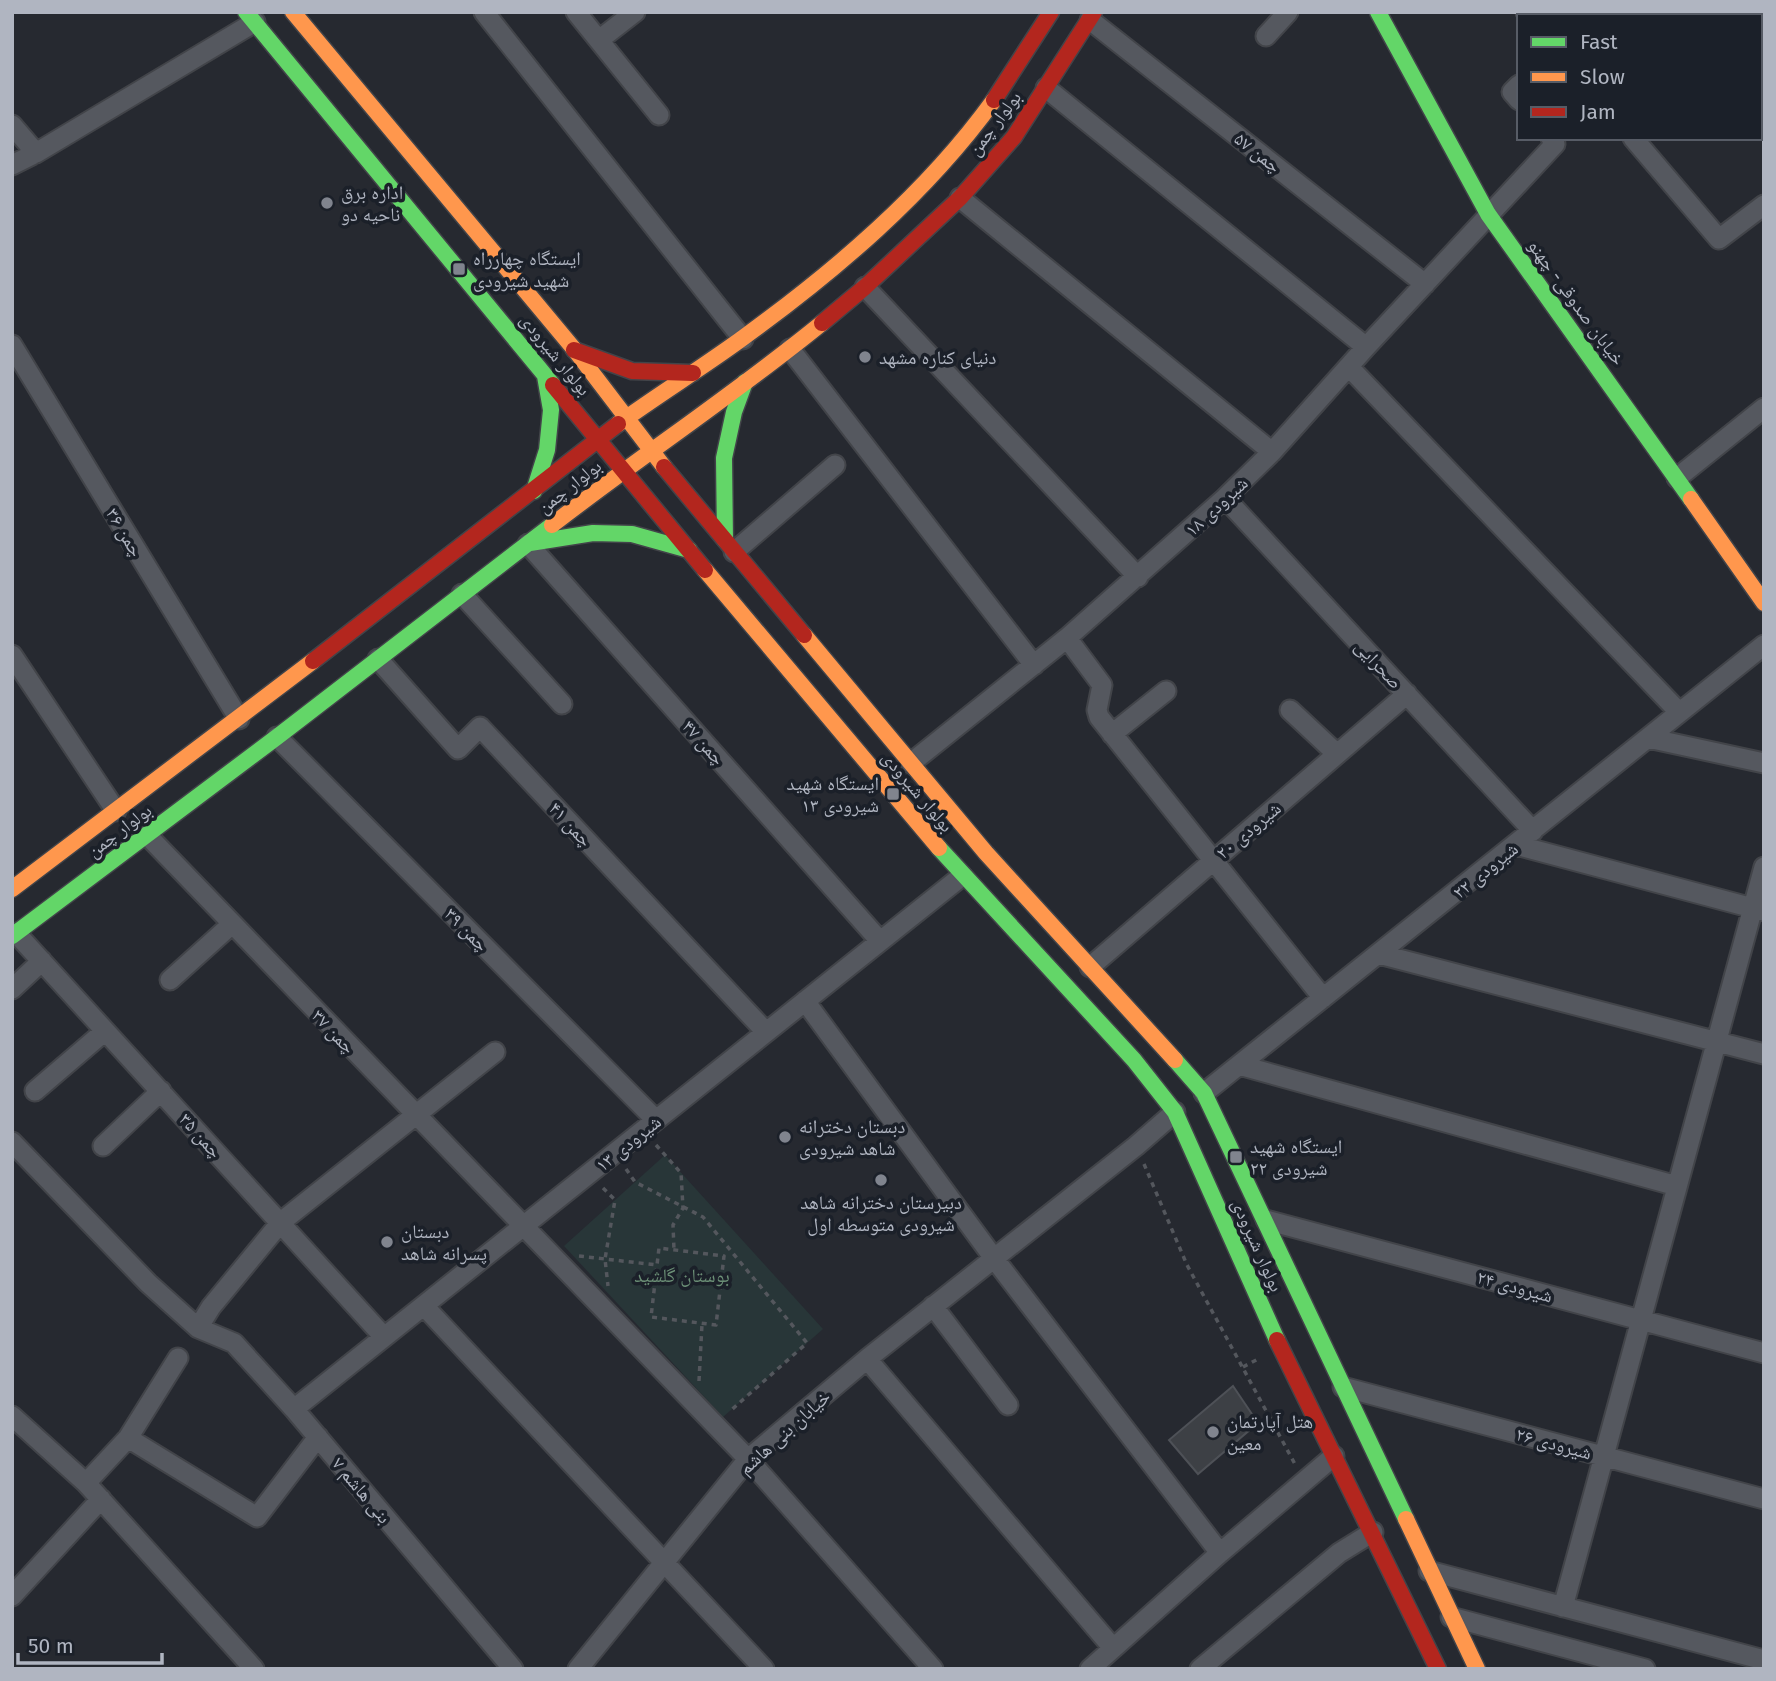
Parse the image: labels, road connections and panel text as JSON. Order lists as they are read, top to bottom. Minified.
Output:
{"streets":{"main road":["بولوار چمن","خیابان صدوقی- چهنو","بولوار شیرودی"],"street":["چمن ۵۷","شیرودی ۱۸","چمن ۳۶","صحرایی","چمن ۴۷","چمن ۴۱","شیرودی ۲۰","شیرودی ۲۲","چمن ۳۹","چمن ۳۷","چمن ۳۵","شیرودی ۱۳","شیرودی ۲۴","خیابان بنی هاشم","شیرودی ۲۶","بنی هاشم ۷"]},"crossings":[["بولوار چمن","چمن ۵۷"],["بولوار چمن","بولوار شیرودی"],["بولوار چمن","چمن ۳۶"],["بولوار چمن","چمن ۴۷"],["بولوار چمن","چمن ۴۱"],["بولوار چمن","چمن ۳۹"],["بولوار چمن","چمن ۳۷"],["بولوار چمن","چمن ۳۵"],["چمن ۵۷","شیرودی ۱۸"],["خیابان صدوقی- چهنو","شیرودی ۱۸"],["بولوار شیرودی","شیرودی ۱۸"],["بولوار شیرودی","شیرودی ۲۰"],["بولوار شیرودی","شیرودی ۲۲"],["بولوار شیرودی","شیرودی ۱۳"],["بولوار شیرودی","شیرودی ۲۴"],["بولوار شیرودی","خیابان بنی هاشم"],["بولوار شیرودی","شیرودی ۲۶"],["شیرودی ۱۸","صحرایی"],["صحرایی","شیرودی ۲۰"],["صحرایی","شیرودی ۲۲"],["چمن ۴۷","شیرودی ۱۳"],["چمن ۴۱","شیرودی ۱۳"],["چمن ۳۹","شیرودی ۱۳"],["چمن ۳۷","شیرودی ۱۳"],["چمن ۳۷","خیابان بنی هاشم"],["چمن ۳۵","شیرودی ۱۳"],["شیرودی ۱۳","بنی هاشم ۷"]],"parks":["بوستان گلشید"],"places":{"other":["اداره برق ناحیه دو","دنیای کناره مشهد","دبستان دخترانه شاهد شیرودی","دبیرستان دخترانه شاهد شیرودی متوسطه اول","دبستان پسرانه شاهد","هتل آپارتمان معین"],"transit":["ایستگاه چهارراه شهید شیرودی","ایستگاه شهید شیرودی ۱۳","ایستگاه شهید شیرودی ۲۲"]},"legend":["Fast","Slow","Jam"],"scale_bar":"50 m"}
